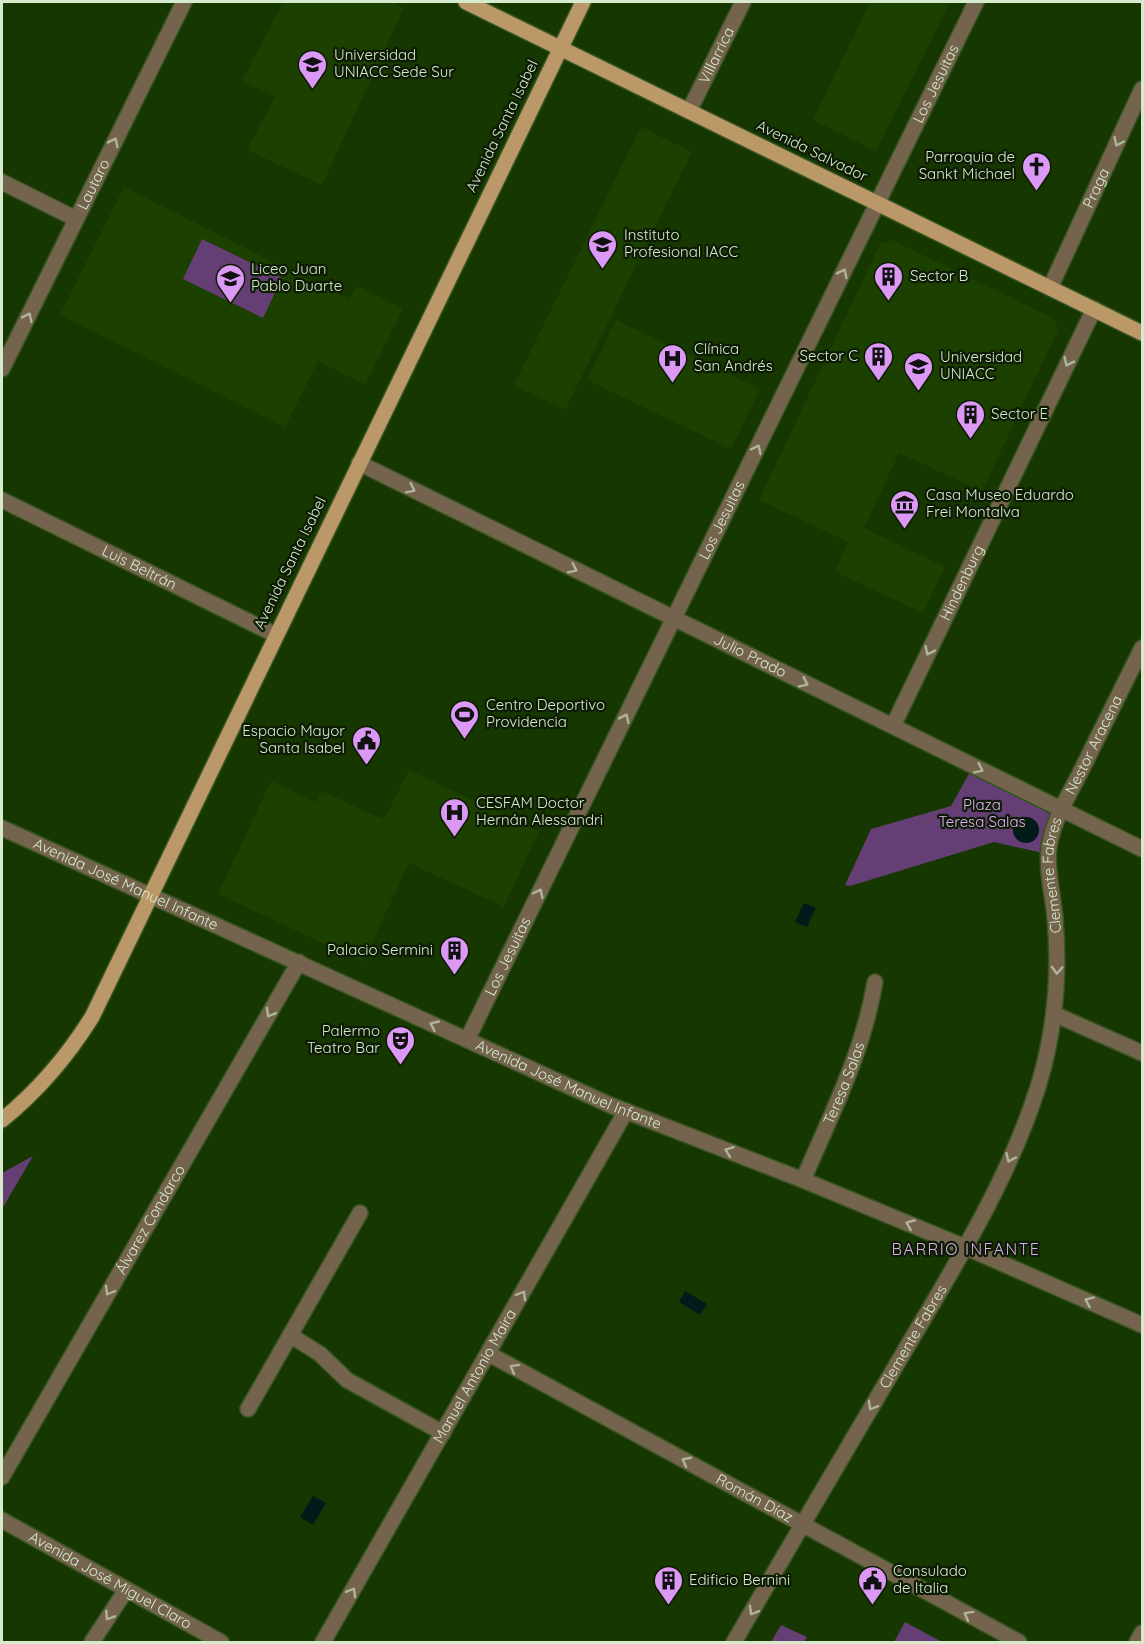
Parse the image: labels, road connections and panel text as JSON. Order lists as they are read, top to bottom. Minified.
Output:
{"streets":{"main road":["Avenida Santa Isabel","Avenida Salvador"],"street":["Villarrica","Los Jesuitas","Lautaro","Praga","Luis Beltrán","Hindenburg","Julio Prado","Nestor Aracena","Clemente Fabres","Avenida José Manuel Infante","Teresa Salas","Álvarez Condarco","Manuel Antonio Maira","Román Díaz","Avenida José Miguel Claro"]},"crossings":[["Villarrica","Avenida Salvador"],["Los Jesuitas","Avenida Salvador"],["Los Jesuitas","Julio Prado"],["Los Jesuitas","Avenida José Manuel Infante"],["Avenida Santa Isabel","Avenida Salvador"],["Avenida Santa Isabel","Luis Beltrán"],["Avenida Santa Isabel","Julio Prado"],["Avenida Santa Isabel","Avenida José Manuel Infante"],["Avenida Salvador","Praga"],["Avenida Salvador","Hindenburg"],["Hindenburg","Julio Prado"],["Julio Prado","Nestor Aracena"],["Julio Prado","Clemente Fabres"],["Nestor Aracena","Clemente Fabres"],["Clemente Fabres","Avenida José Manuel Infante"],["Clemente Fabres","Román Díaz"],["Avenida José Manuel Infante","Teresa Salas"],["Avenida José Manuel Infante","Álvarez Condarco"],["Avenida José Manuel Infante","Manuel Antonio Maira"],["Manuel Antonio Maira","Román Díaz"]],"one_way":["Los Jesuitas","Lautaro","Praga","Hindenburg","Julio Prado","Clemente Fabres","Avenida José Manuel Infante","Álvarez Condarco","Manuel Antonio Maira","Román Díaz"],"districts":["BARRIO INFANTE"],"parks":["Plaza Teresa Salas"],"places":{"school or university":["Universidad UNIACC Sede Sur","Instituto Profesional IACC","Liceo Juan Pablo Duarte","Universidad UNIACC"],"church":["Parroquia de Sankt Michael"],"building":["Sector B","Sector C","Sector E","Palacio Sermini","Edificio Bernini"],"hospital":["Clínica San Andrés","CESFAM Doctor Hernán Alessandri"],"museum":["Casa Museo Eduardo Frei Montalva"],"sports":["Centro Deportivo Providencia"],"public building":["Espacio Mayor Santa Isabel","Consulado de Italia"],"theatre":["Palermo Teatro Bar"]}}
